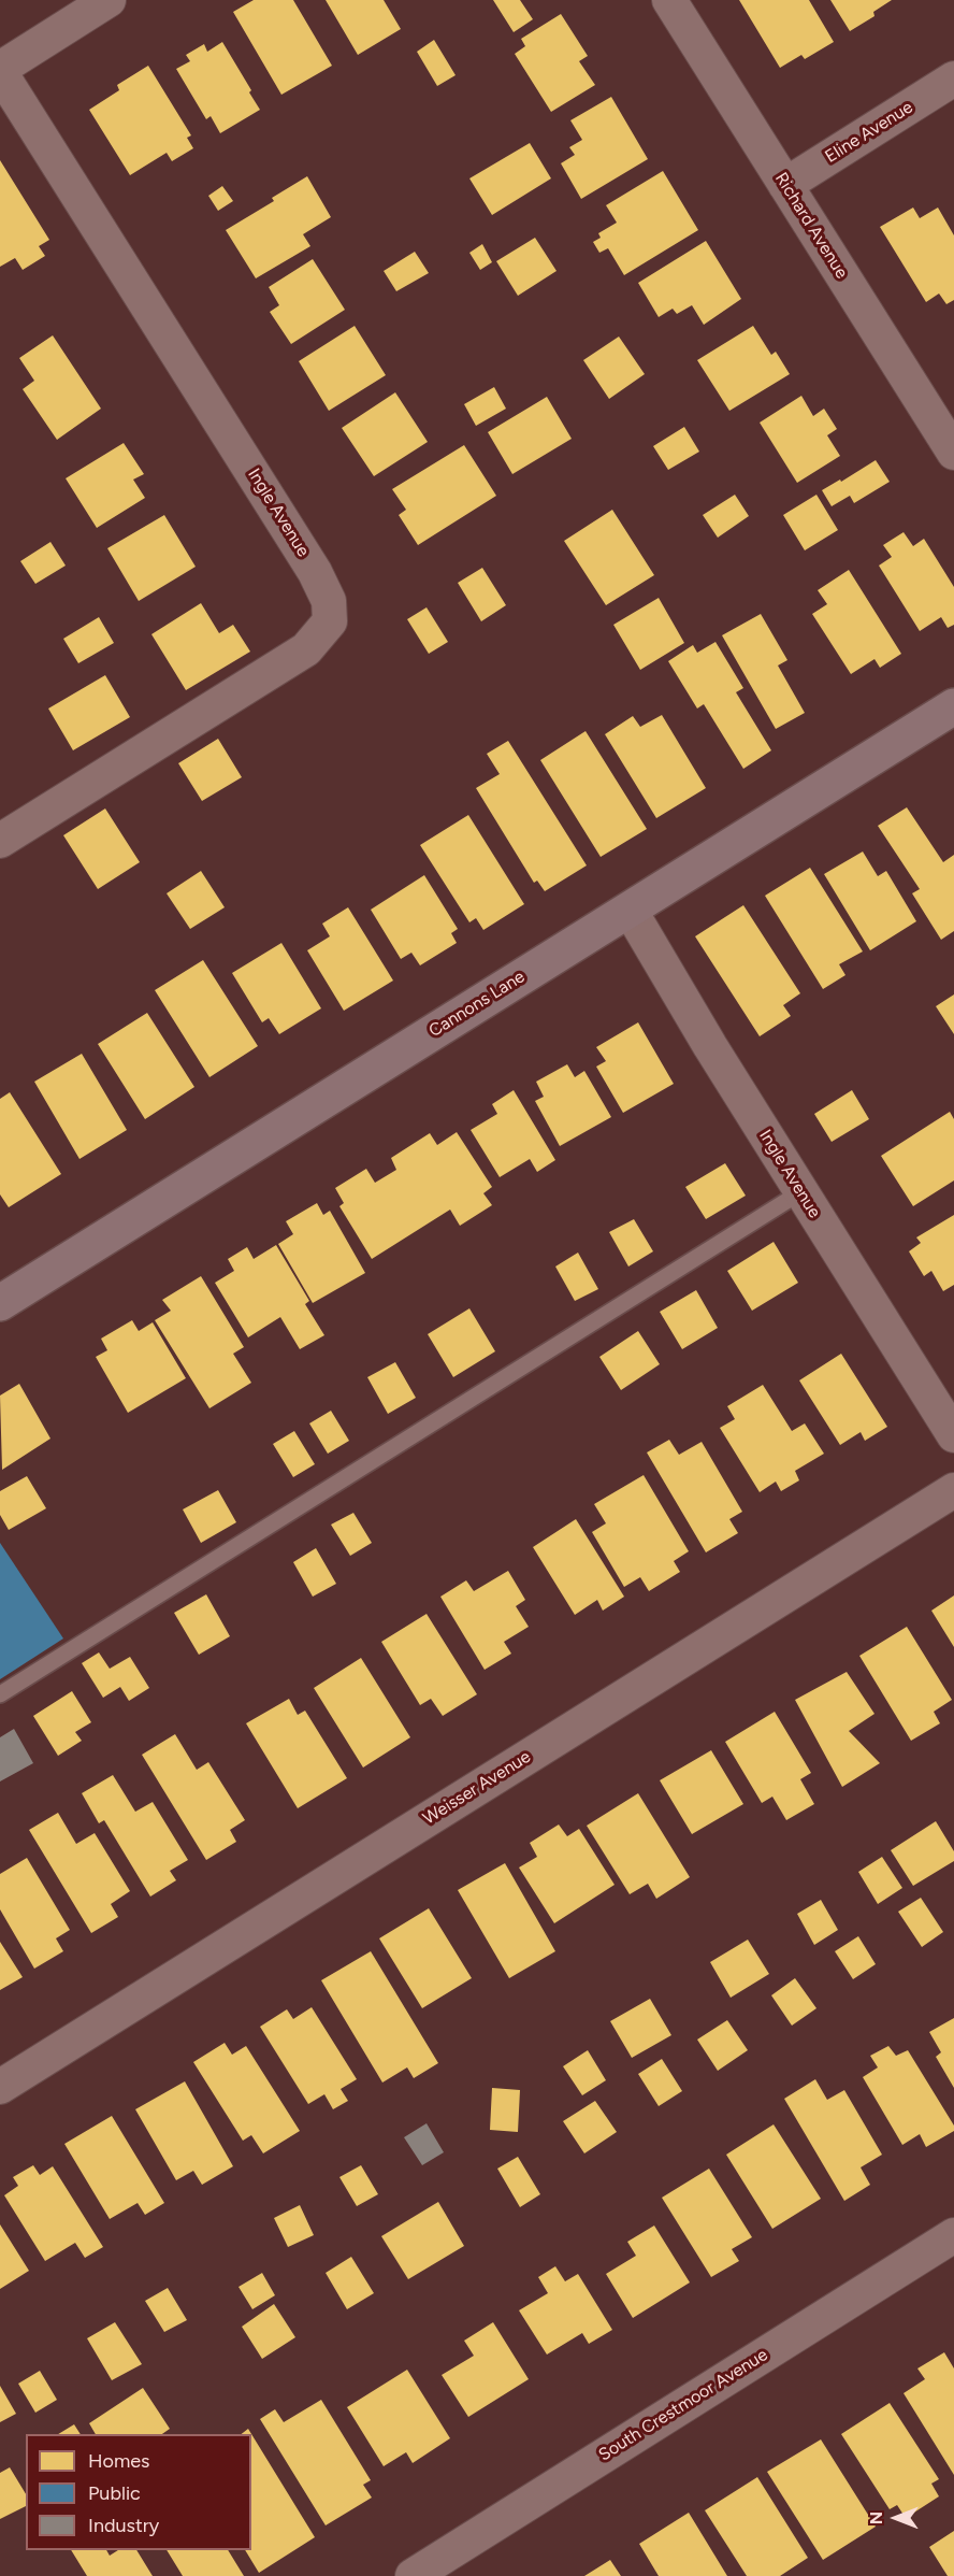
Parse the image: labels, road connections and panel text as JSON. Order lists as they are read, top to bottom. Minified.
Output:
{"streets":{"main road":["Cannons Lane"],"street":["Eline Avenue","Richard Avenue","Ingle Avenue","Weisser Avenue","South Crestmoor Avenue"]},"crossings":[["Eline Avenue","Richard Avenue"],["Ingle Avenue","Cannons Lane"]],"legend":["Homes","Public","Industry"],"north":"left"}
